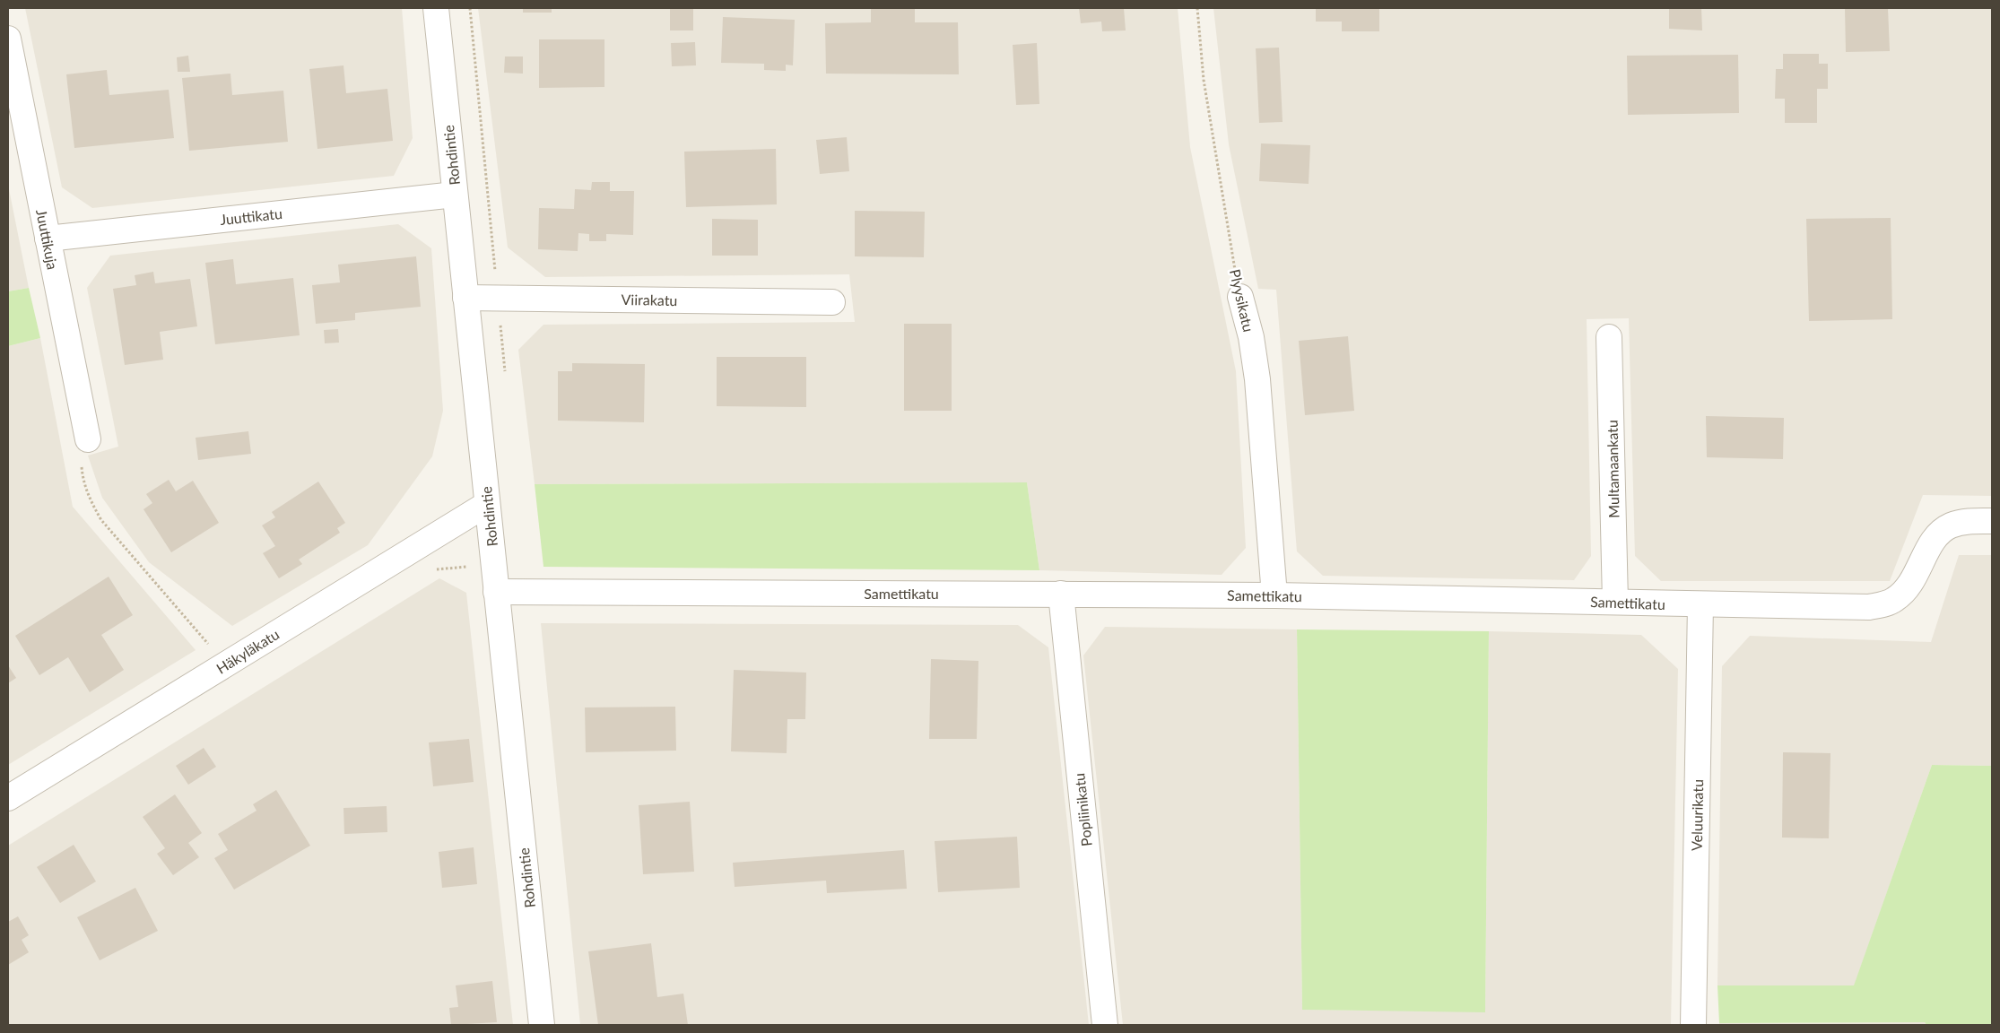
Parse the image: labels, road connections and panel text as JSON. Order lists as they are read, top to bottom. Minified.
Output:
{"streets":{"street":["Rohdintie","Juuttikatu","Juuttikuja","Viirakatu","Plyysikatu","Multamaankatu","Samettikatu","Häkyläkatu","Popliinikatu","Veluurikatu"]},"crossings":[["Rohdintie","Juuttikatu"],["Rohdintie","Viirakatu"],["Rohdintie","Samettikatu"],["Rohdintie","Häkyläkatu"],["Juuttikatu","Juuttikuja"],["Plyysikatu","Samettikatu"],["Multamaankatu","Samettikatu"],["Samettikatu","Popliinikatu"],["Samettikatu","Veluurikatu"]]}
